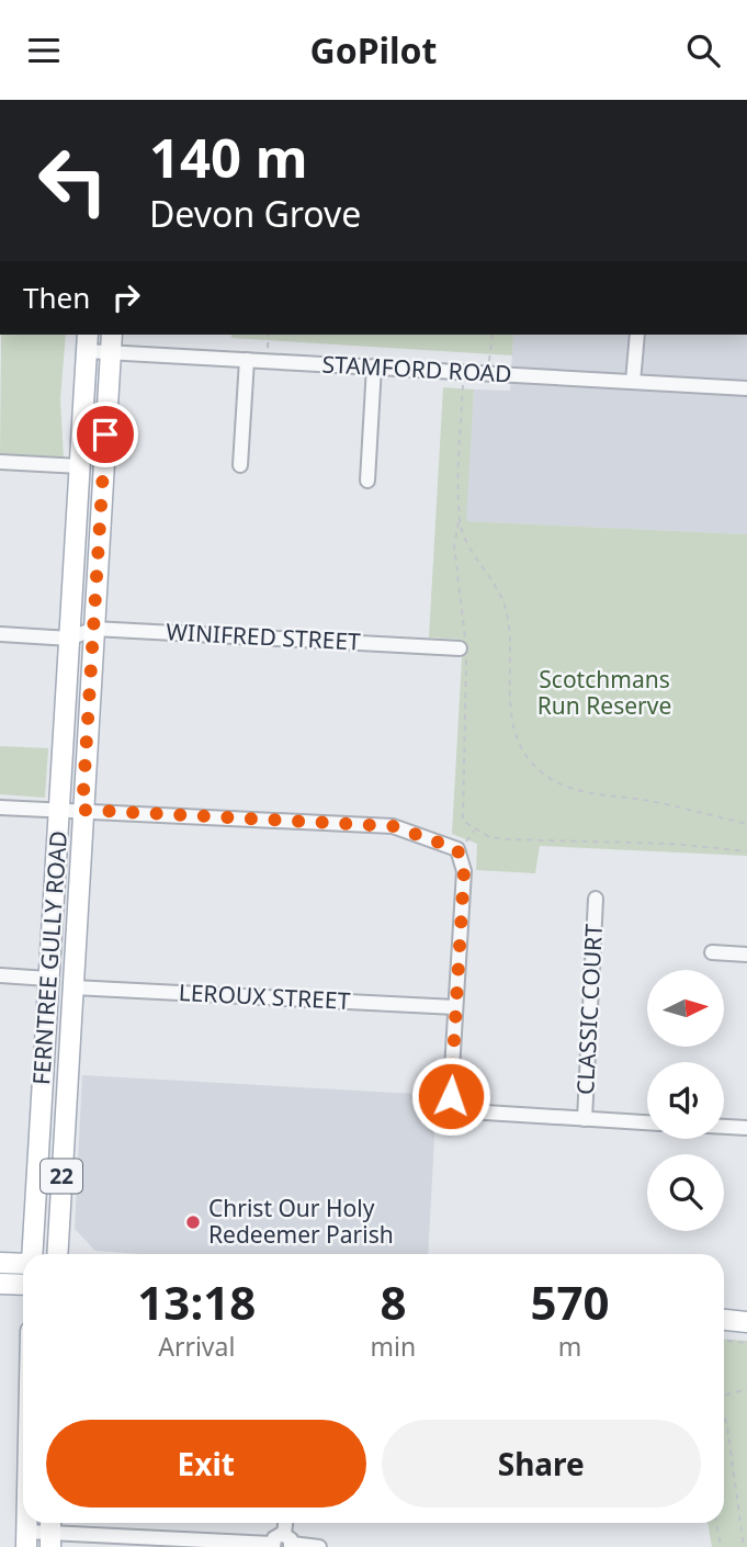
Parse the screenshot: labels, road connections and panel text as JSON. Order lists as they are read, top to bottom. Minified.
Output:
{"streets":{"main road":["FERNTREE GULLY ROAD","22"],"street":["STAMFORD ROAD","WINIFRED STREET","LEROUX STREET","CLASSIC COURT"]},"crossings":[["STAMFORD ROAD","FERNTREE GULLY ROAD"],["WINIFRED STREET","FERNTREE GULLY ROAD"],["FERNTREE GULLY ROAD","LEROUX STREET"]],"parks":["Scotchmans Run Reserve"],"places":["Christ Our Holy Redeemer Parish"],"north":"right","page":{"header":"GoPilot","turn":["140 m","Devon Grove"],"then":"Then","eta":["13:18","Arrival","8","min","570","m"],"buttons":["Exit","Share"]}}
